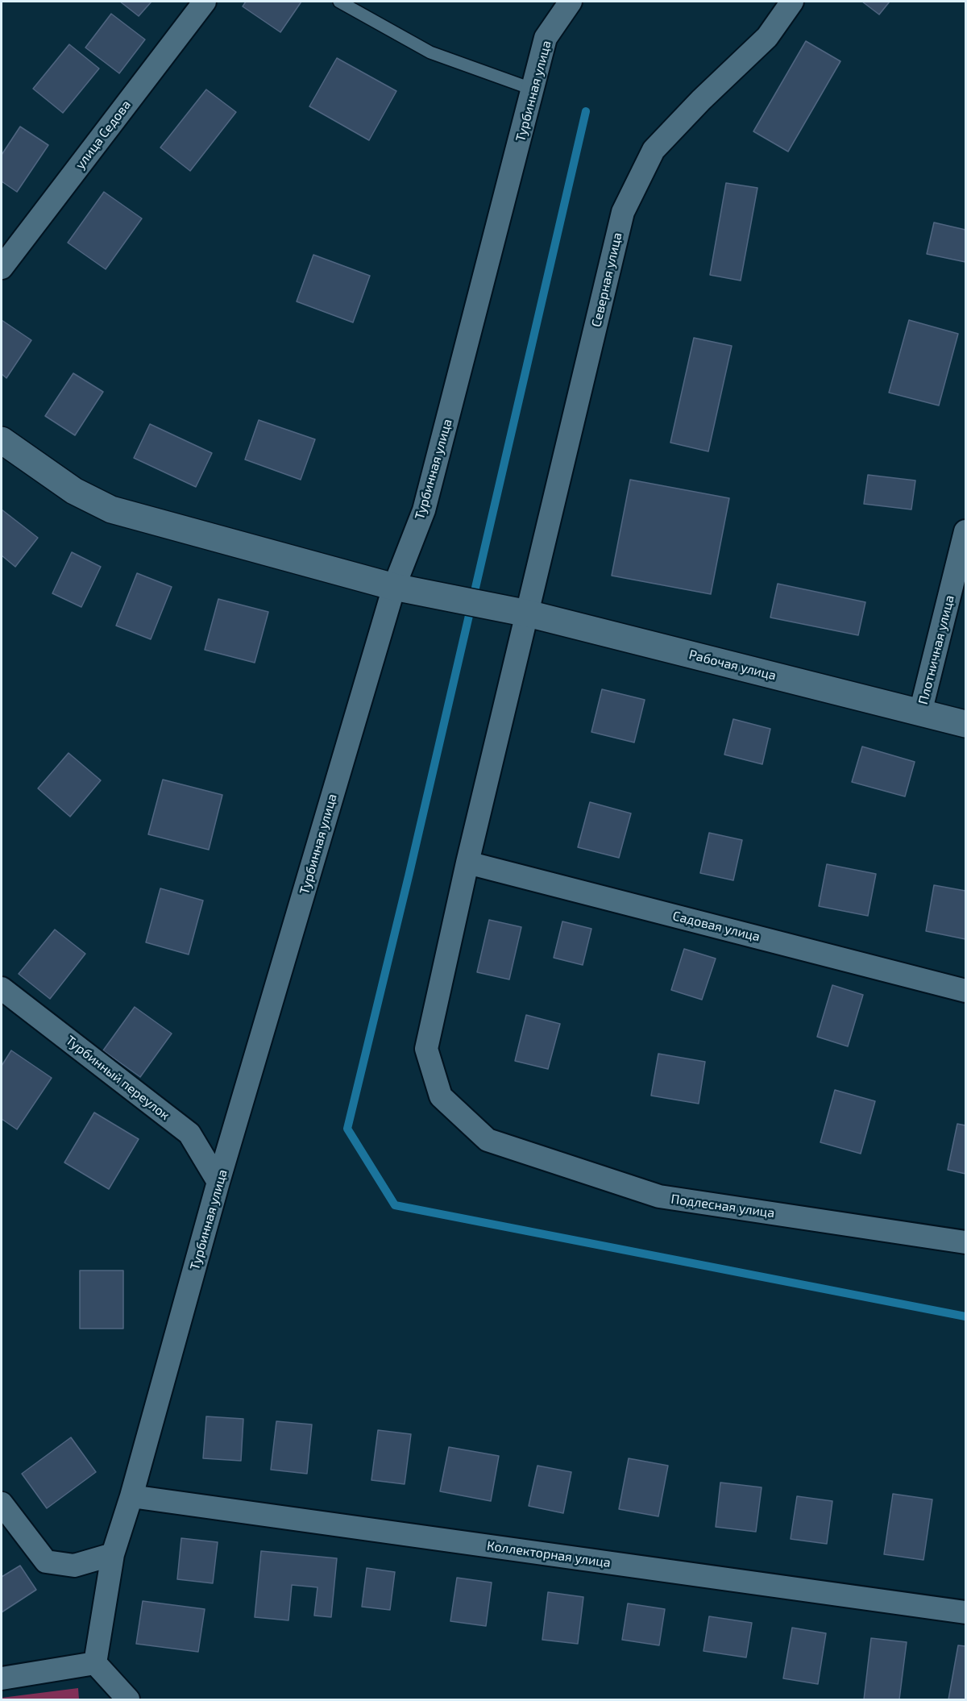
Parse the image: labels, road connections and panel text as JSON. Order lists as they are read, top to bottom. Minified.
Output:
{"streets":{"street":["Турбинная улица","улица Седова","Северная улица","Плотничная улица","Рабочая улица","Садовая улица","Турбинный переулок","Подлесная улица","Коллекторная улица"]},"crossings":[["Турбинная улица","Рабочая улица"],["Турбинная улица","Турбинный переулок"],["Турбинная улица","Коллекторная улица"],["Северная улица","Рабочая улица"],["Северная улица","Садовая улица"],["Северная улица","Подлесная улица"],["Плотничная улица","Рабочая улица"]]}
